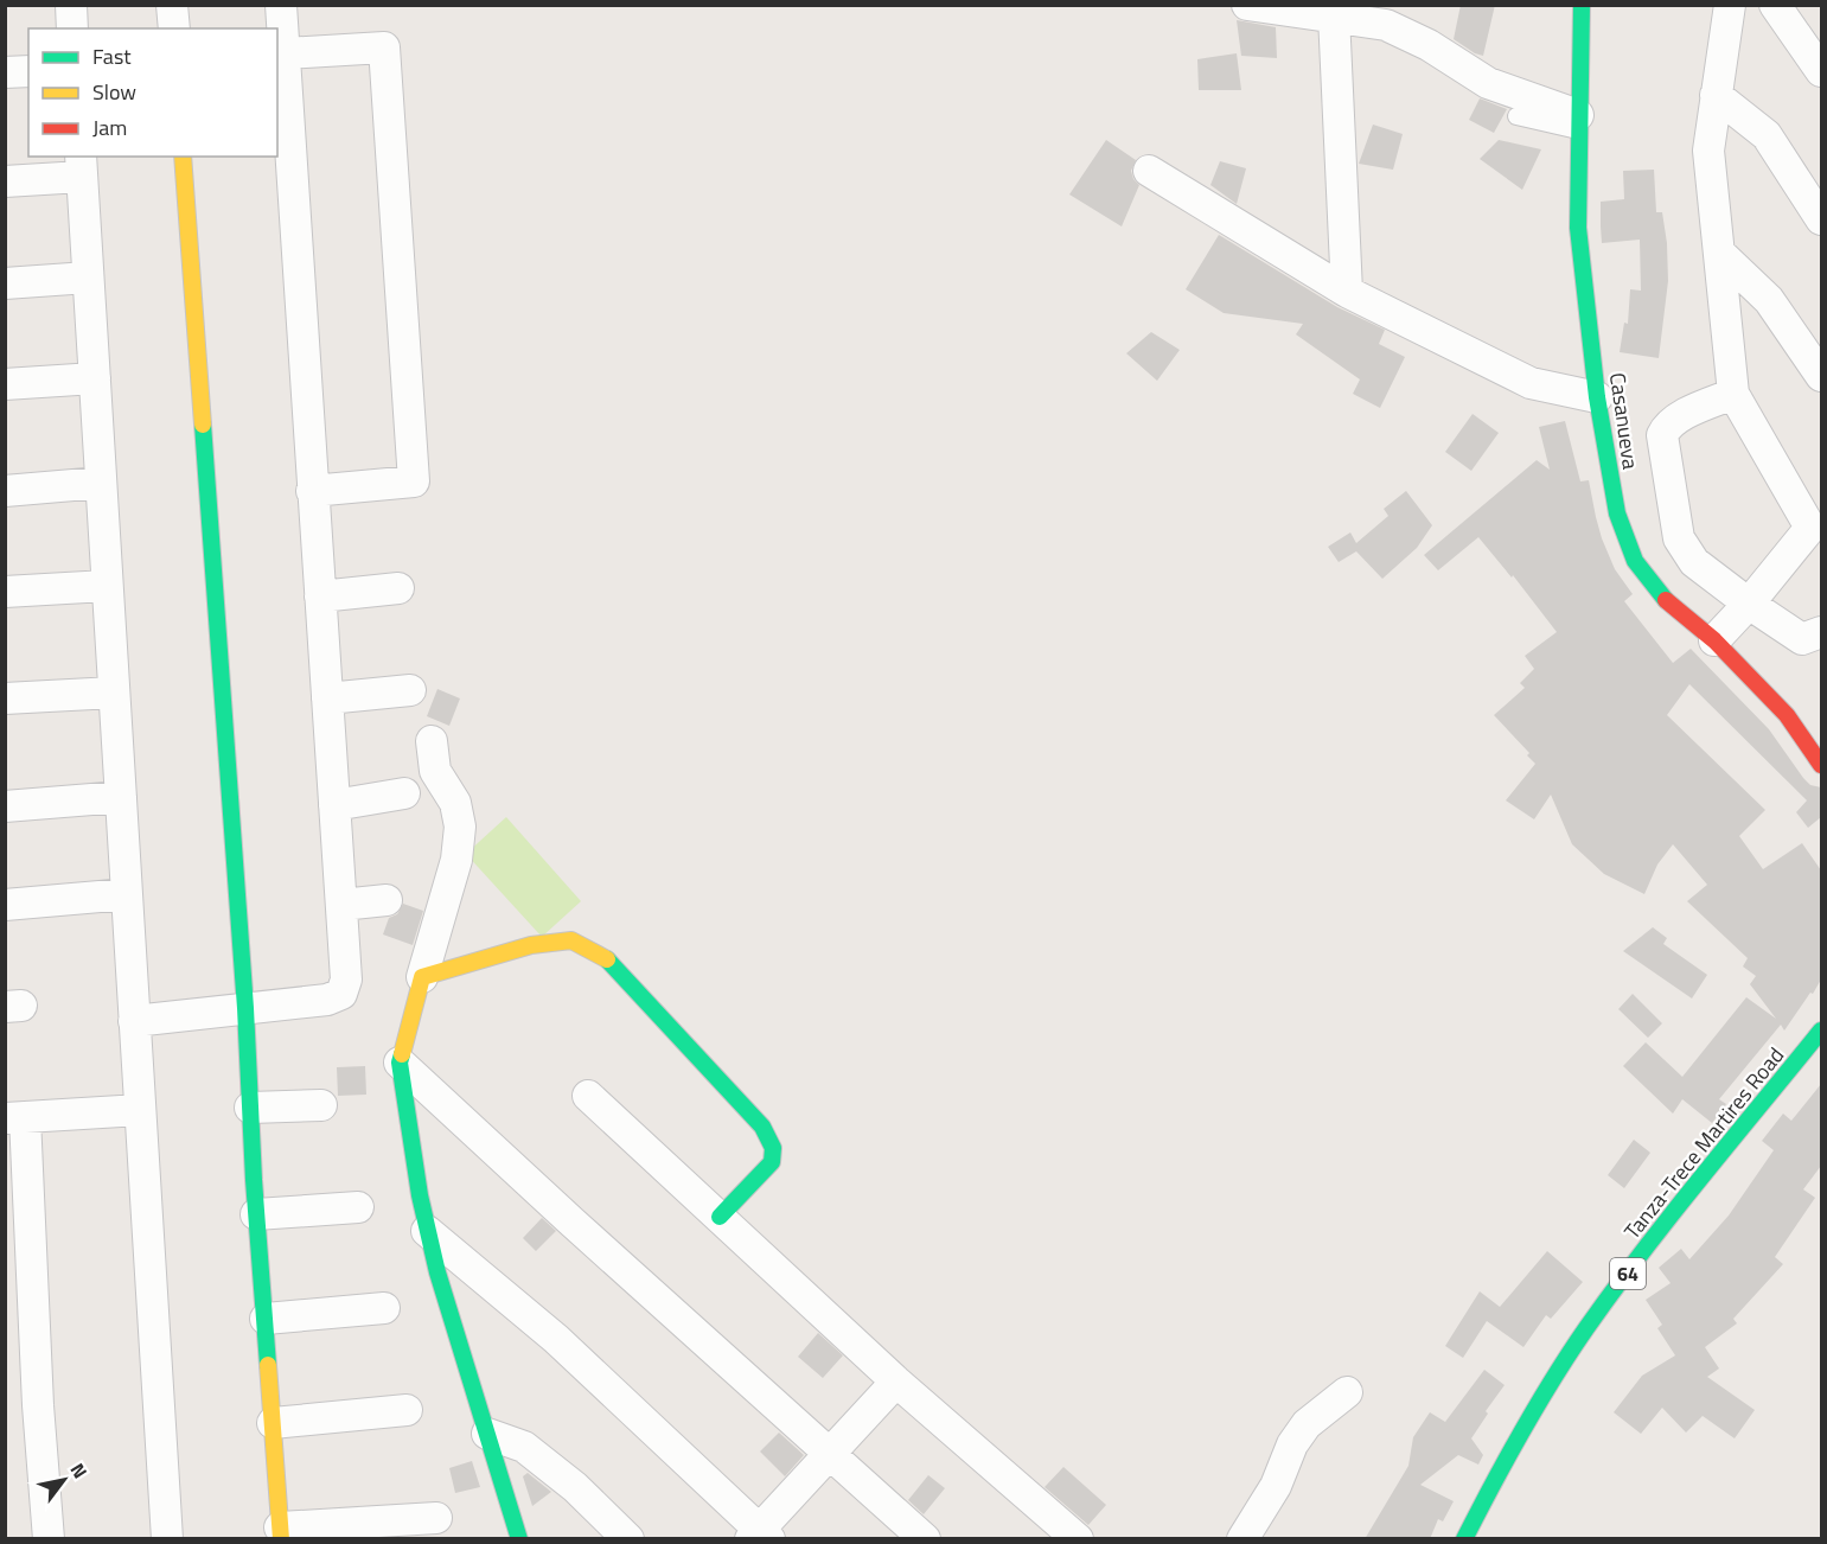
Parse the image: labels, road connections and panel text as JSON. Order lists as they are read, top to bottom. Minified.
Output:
{"streets":{"street":["Casanueva","Tanza-Trece Martires Road","64"]},"legend":["Fast","Slow","Jam"],"north":"top right"}
